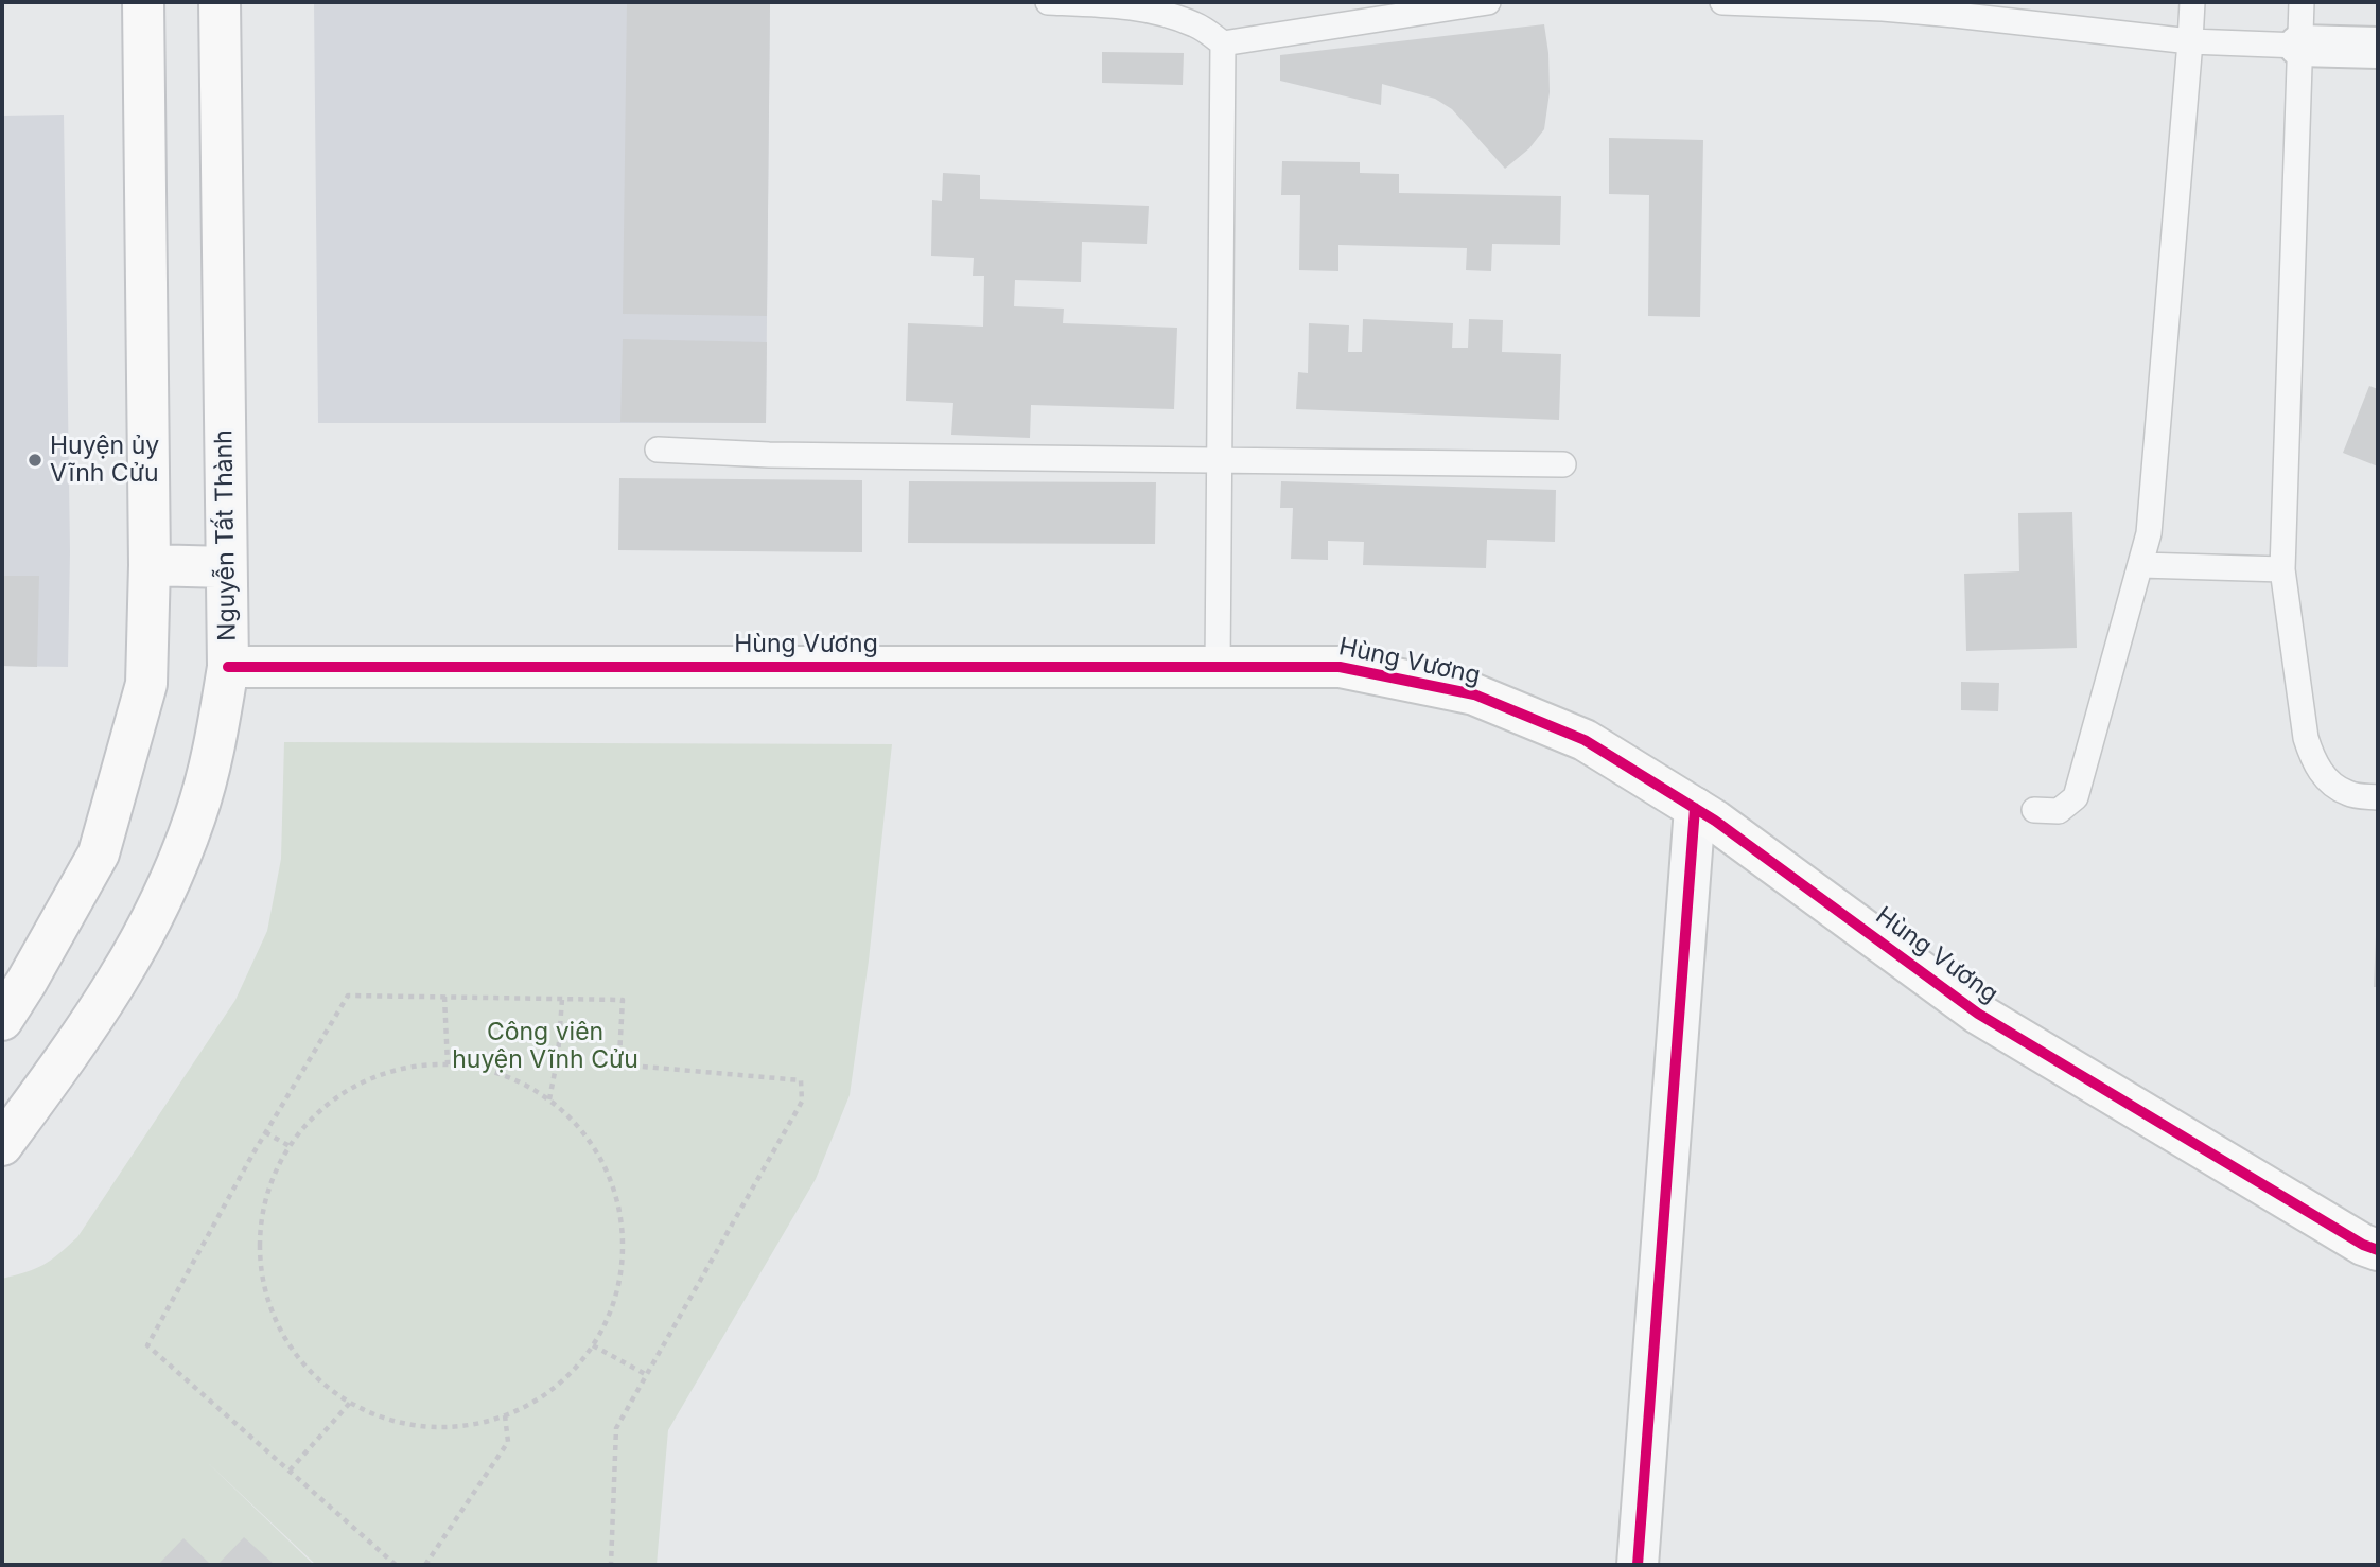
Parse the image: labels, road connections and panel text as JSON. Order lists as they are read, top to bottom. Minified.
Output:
{"streets":{"main road":["Nguyễn Tất Thành","Hùng Vương"]},"crossings":[["Nguyễn Tất Thành","Hùng Vương"]],"parks":["Công viên huyện Vĩnh Cửu"],"places":["Huyện ủy Vĩnh Cửu"]}
